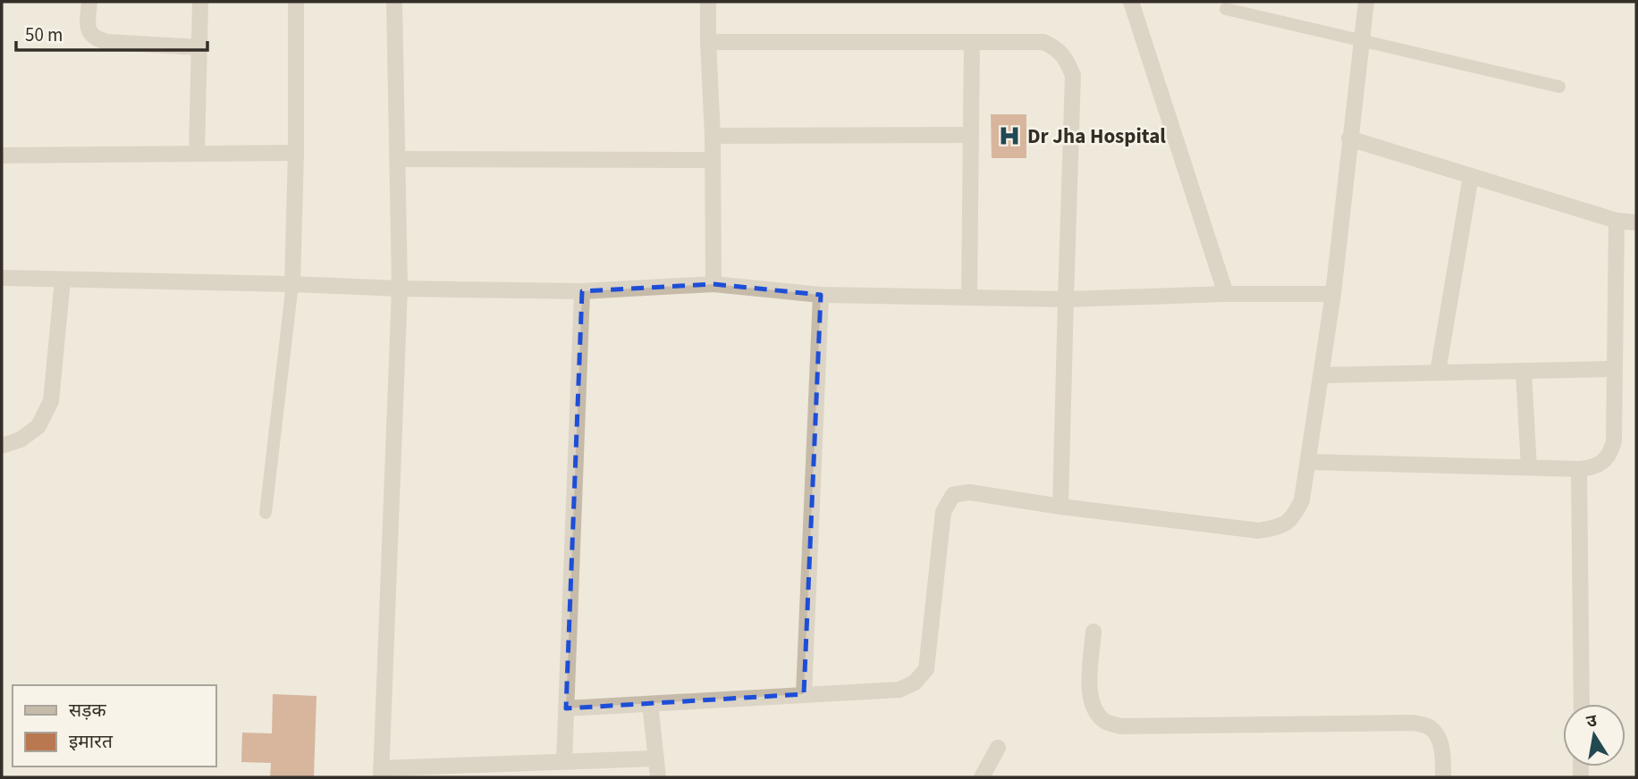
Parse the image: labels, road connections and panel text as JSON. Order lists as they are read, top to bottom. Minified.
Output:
{"places":{"hospital":["Dr Jha Hospital"]},"legend":["सड़क","इमारत"],"scale_bar":"50 m","north":"top"}
